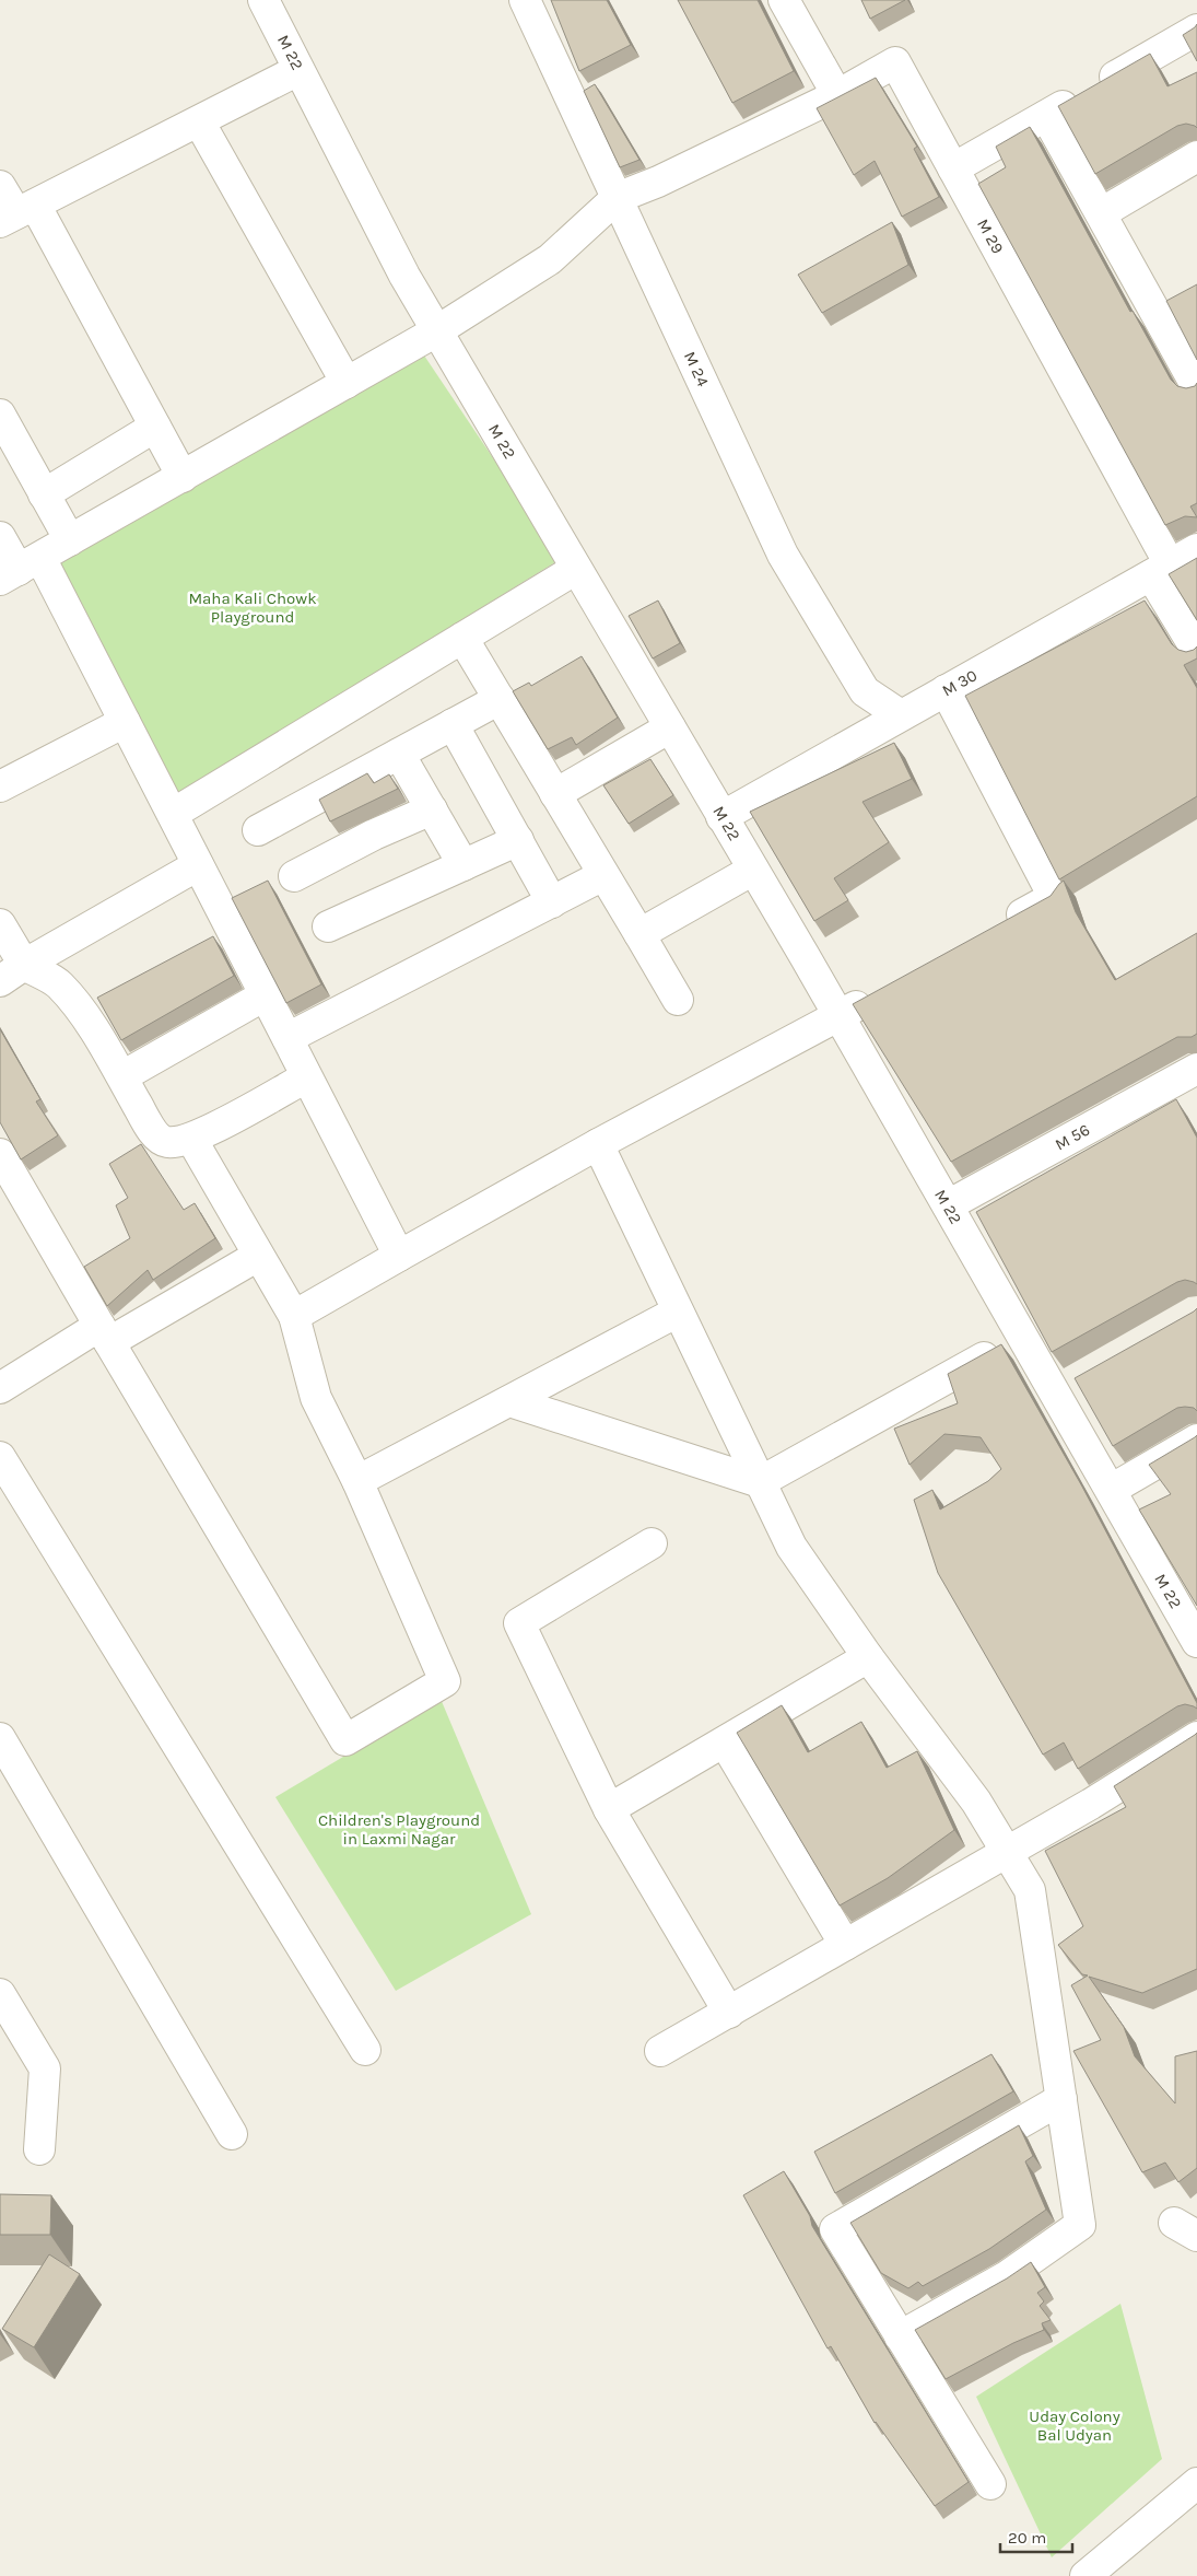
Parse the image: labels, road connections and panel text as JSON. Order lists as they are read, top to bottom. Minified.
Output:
{"streets":{"street":["M 22","M 29","M 24","M 30","M 56"]},"crossings":[["M 22","M 30"],["M 22","M 56"],["M 29","M 30"],["M 24","M 30"]],"parks":["Maha Kali Chowk Playground","Children's Playground in Laxmi Nagar","Uday Colony Bal Udyan"],"scale_bar":"20 m"}
